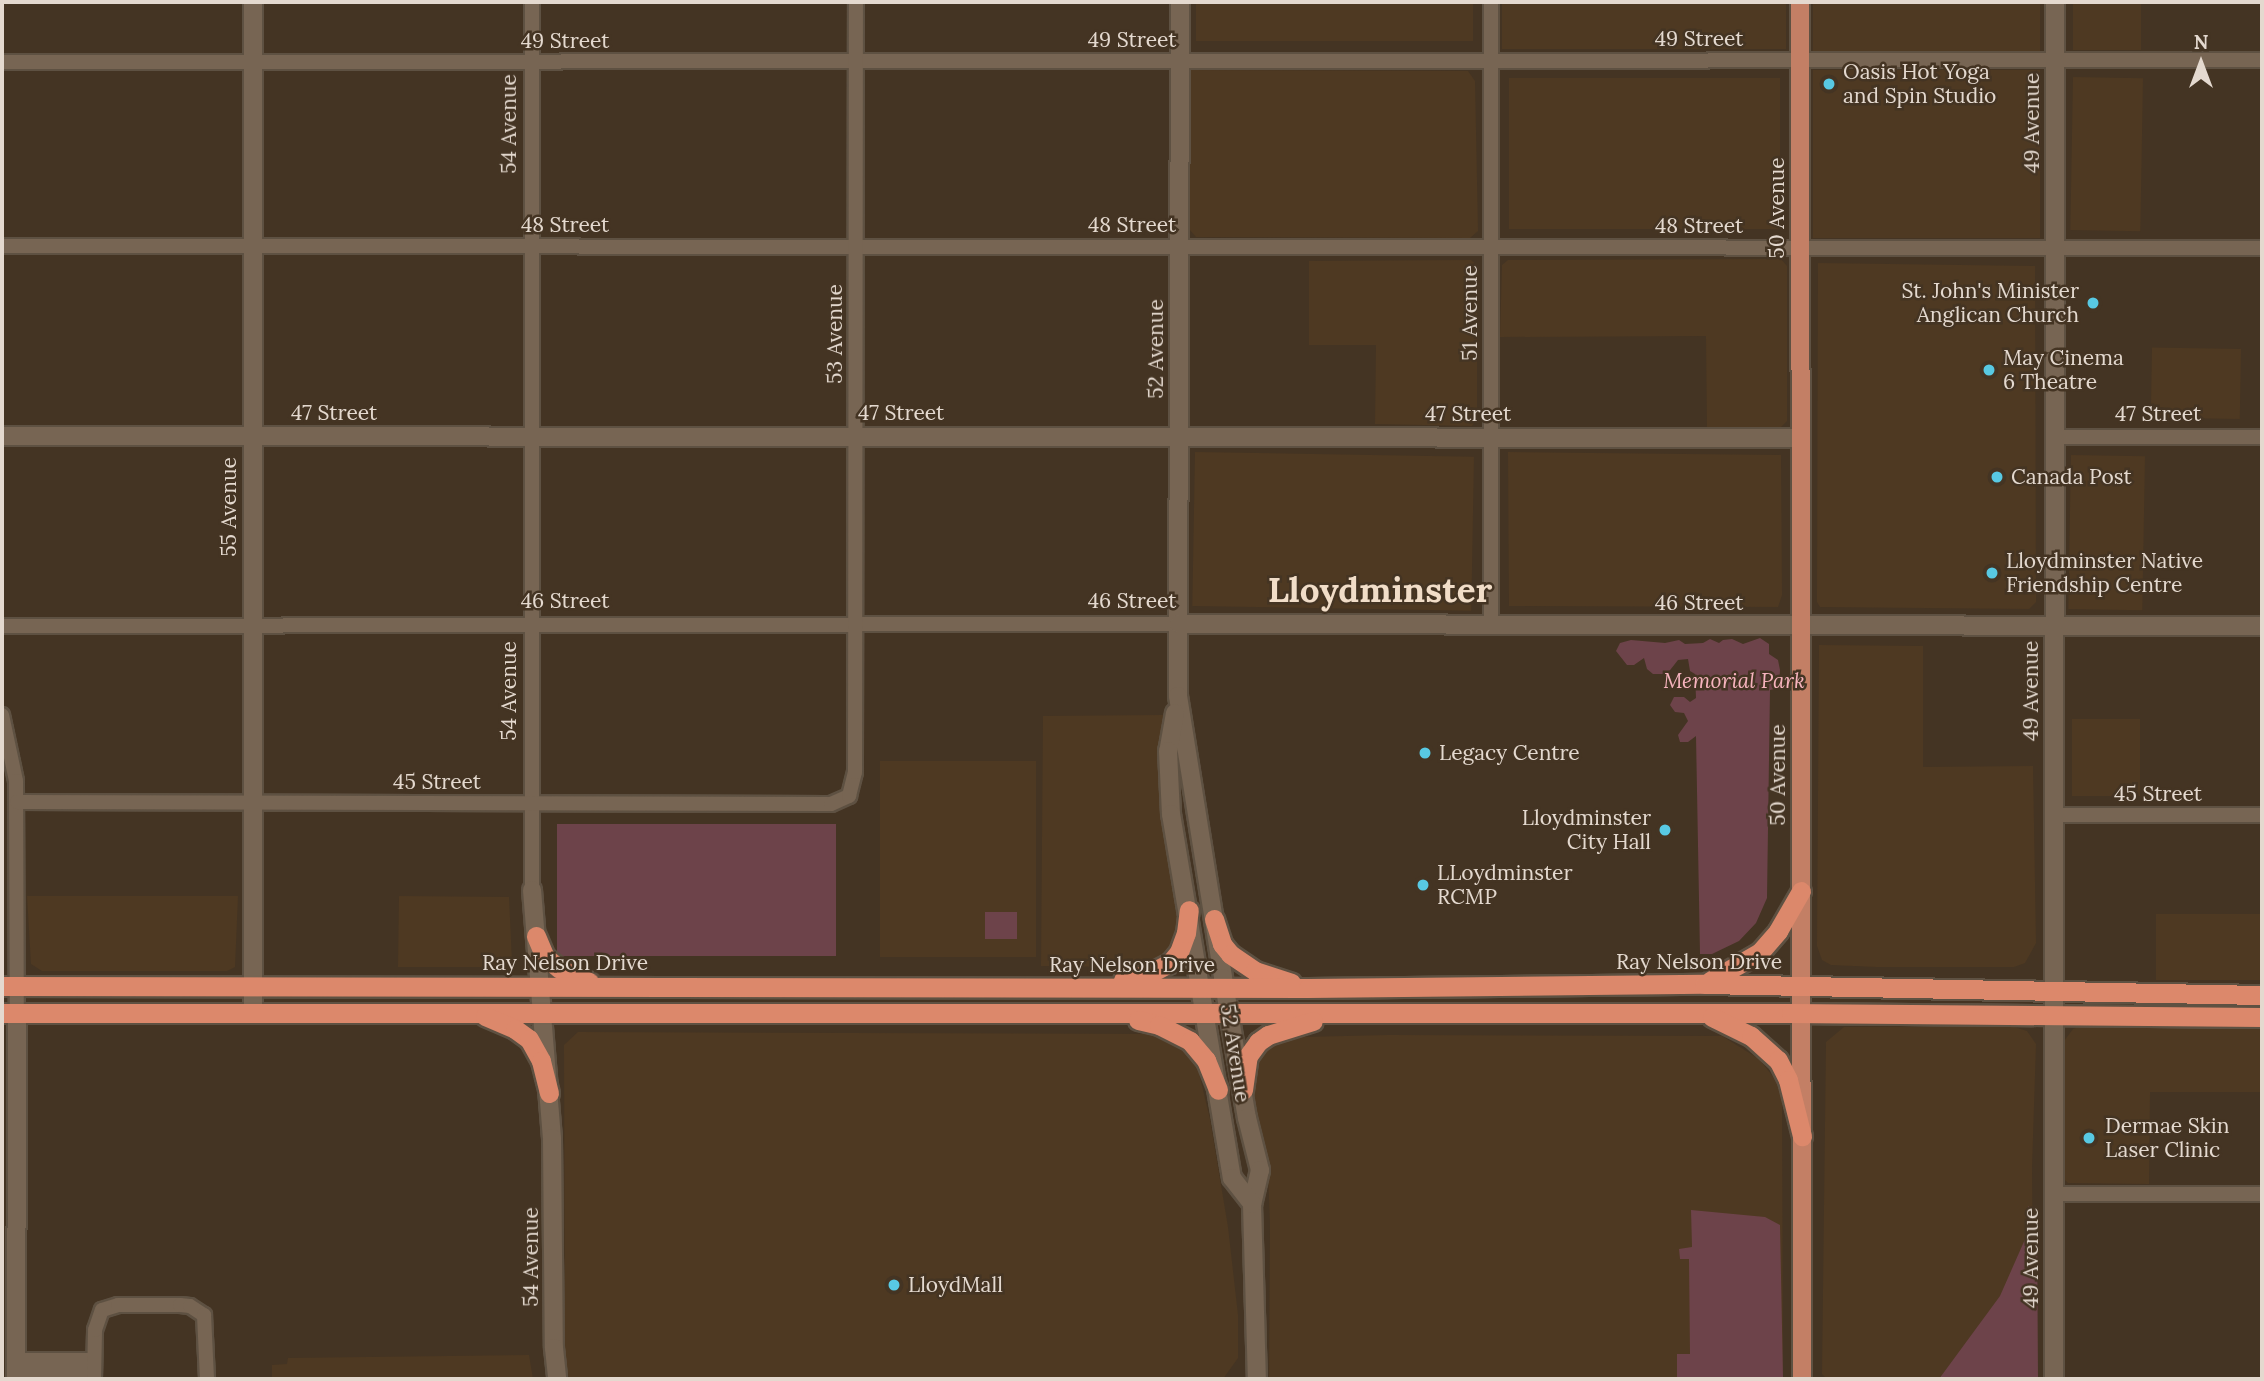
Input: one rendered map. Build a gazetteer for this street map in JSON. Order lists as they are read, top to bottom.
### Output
{
  "streets": {
    "highway": ["Ray Nelson Drive"],
    "main road": ["50 Avenue"],
    "street": [
      "49 Street",
      "49 Avenue",
      "54 Avenue",
      "48 Street",
      "51 Avenue",
      "53 Avenue",
      "52 Avenue",
      "47 Street",
      "55 Avenue",
      "46 Street",
      "45 Street"
    ]
  },
  "crossings": [
    ["49 Street", "49 Avenue"],
    ["49 Street", "54 Avenue"],
    ["49 Street", "50 Avenue"],
    ["49 Street", "51 Avenue"],
    ["49 Street", "53 Avenue"],
    ["49 Street", "52 Avenue"],
    ["49 Street", "55 Avenue"],
    ["49 Avenue", "48 Street"],
    ["49 Avenue", "47 Street"],
    ["49 Avenue", "46 Street"],
    ["49 Avenue", "45 Street"],
    ["49 Avenue", "Ray Nelson Drive"],
    ["54 Avenue", "48 Street"],
    ["54 Avenue", "47 Street"],
    ["54 Avenue", "46 Street"],
    ["54 Avenue", "45 Street"],
    ["54 Avenue", "Ray Nelson Drive"],
    ["50 Avenue", "48 Street"],
    ["50 Avenue", "47 Street"],
    ["50 Avenue", "46 Street"],
    ["50 Avenue", "Ray Nelson Drive"],
    ["48 Street", "51 Avenue"],
    ["48 Street", "53 Avenue"],
    ["48 Street", "52 Avenue"],
    ["48 Street", "55 Avenue"],
    ["51 Avenue", "47 Street"],
    ["51 Avenue", "46 Street"],
    ["53 Avenue", "47 Street"],
    ["53 Avenue", "46 Street"],
    ["53 Avenue", "45 Street"],
    ["52 Avenue", "47 Street"],
    ["52 Avenue", "46 Street"],
    ["52 Avenue", "Ray Nelson Drive"],
    ["47 Street", "55 Avenue"],
    ["55 Avenue", "46 Street"],
    ["55 Avenue", "45 Street"],
    ["55 Avenue", "Ray Nelson Drive"]
  ],
  "districts": ["Lloydminster"],
  "parks": ["Memorial Park"],
  "places": [
    "Oasis Hot Yoga and Spin Studio",
    "St. John's Minister Anglican Church",
    "May Cinema 6 Theatre",
    "Canada Post",
    "Lloydminster Native Friendship Centre",
    "Legacy Centre",
    "Lloydminster City Hall",
    "LLoydminster RCMP",
    "Dermae Skin Laser Clinic",
    "LloydMall"
  ],
  "north": "top"
}
